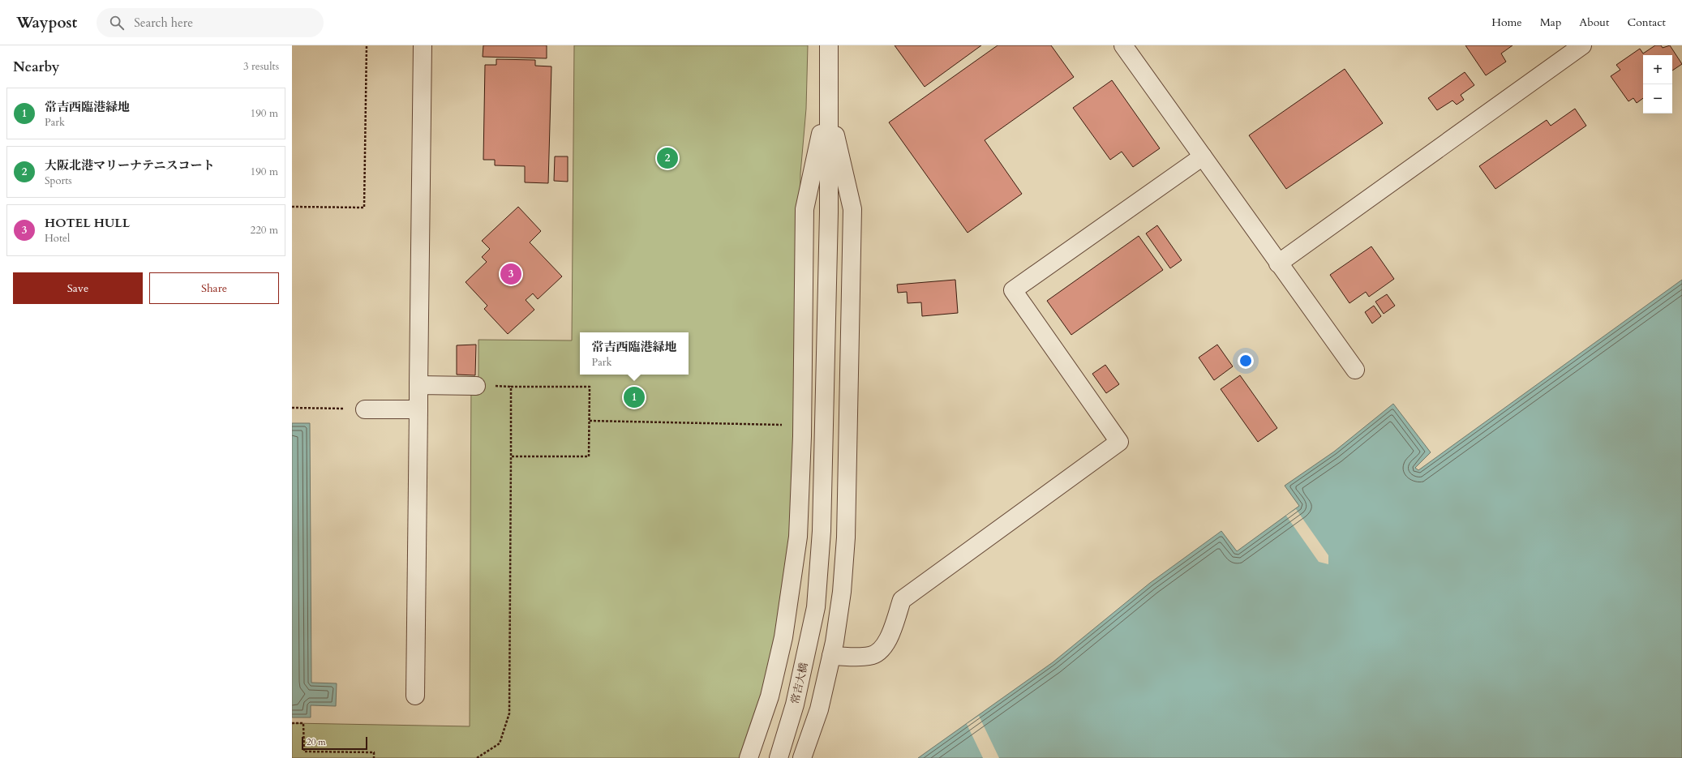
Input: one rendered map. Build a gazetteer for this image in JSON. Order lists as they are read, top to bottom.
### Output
{
  "streets": {
    "street": ["常吉大橋"]
  },
  "scale_bar": "20 m",
  "page": {
    "header": "Waypost",
    "search": "Search here",
    "nav": [
      "Home",
      "Map",
      "About",
      "Contact"
    ],
    "heading": ["Nearby", "3 results"],
    "map_buttons": ["+", "−"],
    "list": [
      {
        "mark": "1",
        "name": "常吉西臨港緑地",
        "note": "Park",
        "value": "190 m"
      },
      {
        "mark": "2",
        "name": "大阪北港マリーナテニスコート",
        "note": "Sports",
        "value": "190 m"
      },
      {
        "mark": "3",
        "name": "HOTEL HULL",
        "note": "Hotel",
        "value": "220 m"
      }
    ],
    "pins": ["2", "3", "1"],
    "buttons": ["Save", "Share"],
    "popup": ["常吉西臨港緑地", "Park"],
    "scale": "20 m"
  }
}
